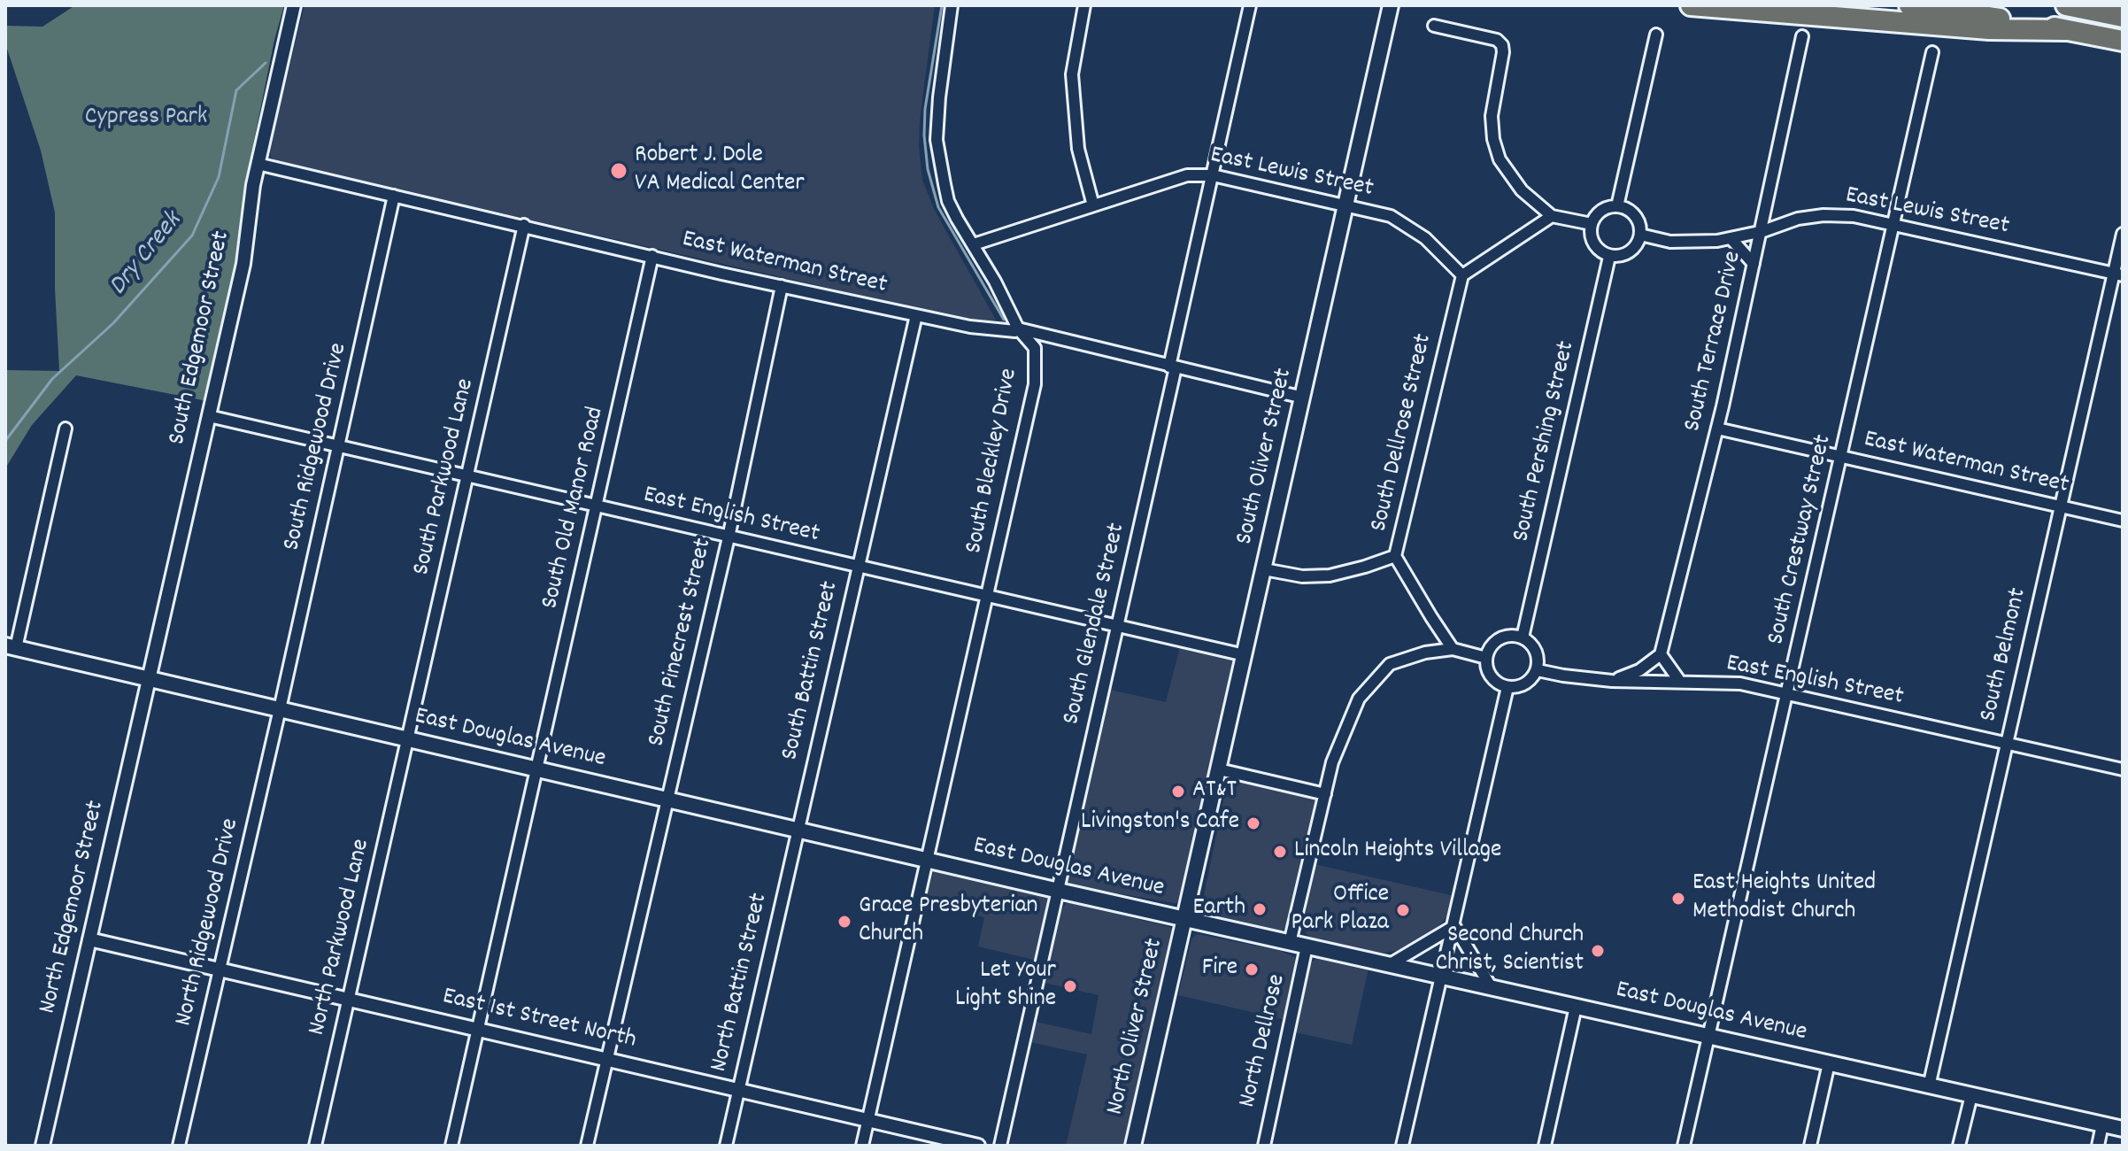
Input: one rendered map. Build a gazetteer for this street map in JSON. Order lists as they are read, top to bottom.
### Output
{
  "streets": {
    "main road": ["South Oliver Street", "East Douglas Avenue", "North Oliver Street"],
    "street": [
      "East Lewis Street",
      "East Waterman Street",
      "South Edgemoor Street",
      "South Terrace Drive",
      "South Dellrose Street",
      "South Pershing Street",
      "South Ridgewood Drive",
      "South Bleckley Drive",
      "South Parkwood Lane",
      "South Old Manor Road",
      "East English Street",
      "South Crestway Street",
      "South Glendale Street",
      "South Pinecrest Street",
      "South Belmont",
      "South Battin Street",
      "North Edgemoor Street",
      "North Ridgewood Drive",
      "North Parkwood Lane",
      "North Battin Street",
      "East 1st Street North",
      "North Dellrose"
    ]
  },
  "crossings": [
    ["East Lewis Street", "South Terrace Drive"],
    ["East Lewis Street", "South Dellrose Street"],
    ["East Lewis Street", "South Pershing Street"],
    ["East Lewis Street", "South Oliver Street"],
    ["East Lewis Street", "South Bleckley Drive"],
    ["East Lewis Street", "South Crestway Street"],
    ["East Lewis Street", "South Glendale Street"],
    ["East Lewis Street", "South Belmont"],
    ["East Waterman Street", "South Edgemoor Street"],
    ["East Waterman Street", "South Terrace Drive"],
    ["East Waterman Street", "South Ridgewood Drive"],
    ["East Waterman Street", "South Oliver Street"],
    ["East Waterman Street", "South Bleckley Drive"],
    ["East Waterman Street", "South Parkwood Lane"],
    ["East Waterman Street", "South Old Manor Road"],
    ["East Waterman Street", "South Crestway Street"],
    ["East Waterman Street", "South Glendale Street"],
    ["East Waterman Street", "South Pinecrest Street"],
    ["East Waterman Street", "South Belmont"],
    ["East Waterman Street", "South Battin Street"],
    ["South Edgemoor Street", "East English Street"],
    ["South Edgemoor Street", "East Douglas Avenue"],
    ["South Edgemoor Street", "North Edgemoor Street"],
    ["South Pershing Street", "East English Street"],
    ["South Ridgewood Drive", "East English Street"],
    ["South Ridgewood Drive", "East Douglas Avenue"],
    ["South Ridgewood Drive", "North Ridgewood Drive"],
    ["South Oliver Street", "East English Street"],
    ["South Oliver Street", "East Douglas Avenue"],
    ["South Oliver Street", "North Oliver Street"],
    ["South Bleckley Drive", "East English Street"],
    ["South Bleckley Drive", "East Douglas Avenue"],
    ["South Bleckley Drive", "East 1st Street North"],
    ["South Parkwood Lane", "East English Street"],
    ["South Parkwood Lane", "East Douglas Avenue"],
    ["South Parkwood Lane", "North Parkwood Lane"],
    ["South Old Manor Road", "East English Street"],
    ["South Old Manor Road", "East Douglas Avenue"],
    ["South Old Manor Road", "East 1st Street North"],
    ["East English Street", "South Crestway Street"],
    ["East English Street", "South Glendale Street"],
    ["East English Street", "South Pinecrest Street"],
    ["East English Street", "South Belmont"],
    ["East English Street", "South Battin Street"],
    ["South Crestway Street", "East Douglas Avenue"],
    ["South Glendale Street", "East Douglas Avenue"],
    ["South Pinecrest Street", "East Douglas Avenue"],
    ["South Pinecrest Street", "East 1st Street North"],
    ["South Belmont", "East Douglas Avenue"],
    ["South Battin Street", "East Douglas Avenue"],
    ["South Battin Street", "North Battin Street"],
    ["East Douglas Avenue", "North Edgemoor Street"],
    ["East Douglas Avenue", "North Ridgewood Drive"],
    ["East Douglas Avenue", "North Parkwood Lane"],
    ["East Douglas Avenue", "North Battin Street"],
    ["East Douglas Avenue", "North Oliver Street"],
    ["East Douglas Avenue", "North Dellrose"],
    ["North Edgemoor Street", "East 1st Street North"],
    ["North Ridgewood Drive", "East 1st Street North"],
    ["North Parkwood Lane", "East 1st Street North"],
    ["North Battin Street", "East 1st Street North"]
  ],
  "water": ["Dry Creek"],
  "parks": ["Cypress Park"],
  "places": [
    "Robert J. Dole VA Medical Center",
    "AT&T",
    "Livingston's Cafe",
    "Lincoln Heights Village",
    "East Heights United Methodist Church",
    "Earth",
    "Office Park Plaza",
    "Grace Presbyterian Church",
    "Second Church Christ, Scientist",
    "Fire",
    "Let Your Light Shine"
  ]
}
